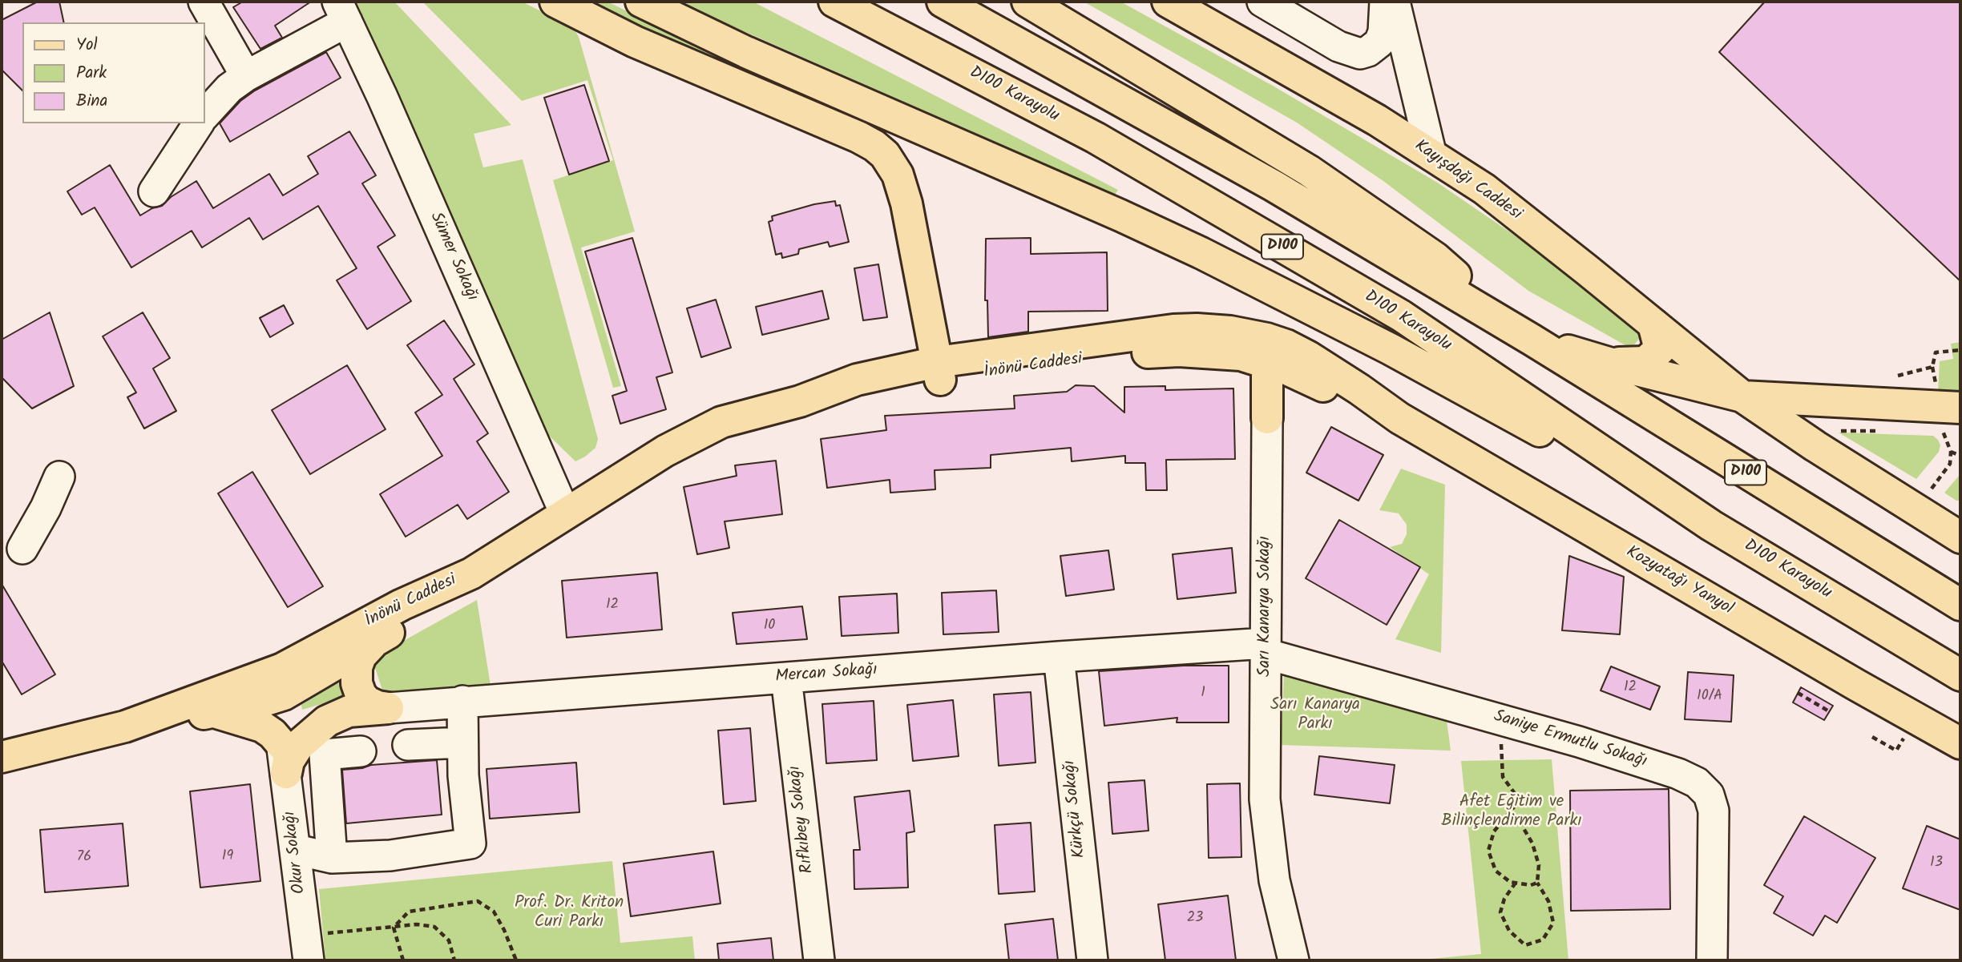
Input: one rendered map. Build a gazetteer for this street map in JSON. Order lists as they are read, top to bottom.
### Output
{
  "streets": {
    "main road": [
      "D100 Karayolu",
      "Kayışdağı Caddesi",
      "D100",
      "İnönü Caddesi",
      "Kozyatağı Yanyol"
    ],
    "street": [
      "Sümer Sokağı",
      "Sarı Kanarya Sokağı",
      "Mercan Sokağı",
      "Saniye Ermutlu Sokağı",
      "Kürkçü Sokağı",
      "Rıfkıbey Sokağı",
      "Okur Sokağı"
    ]
  },
  "crossings": [
    ["Kayışdağı Caddesi", "D100"],
    ["Sümer Sokağı", "İnönü Caddesi"],
    ["Sarı Kanarya Sokağı", "Mercan Sokağı"],
    ["Sarı Kanarya Sokağı", "Saniye Ermutlu Sokağı"],
    ["Mercan Sokağı", "Saniye Ermutlu Sokağı"],
    ["Mercan Sokağı", "Kürkçü Sokağı"],
    ["Mercan Sokağı", "Rıfkıbey Sokağı"]
  ],
  "parks": ["Sarı Kanarya Parkı", "Afet Eğitim ve Bilinçlendirme Parkı", "Prof. Dr. Kriton Curi Parkı"],
  "house_numbers": [
    "12",
    "10",
    "12",
    "1",
    "10/A",
    "19",
    "76",
    "13",
    "23"
  ],
  "legend": ["Yol", "Park", "Bina"]
}
